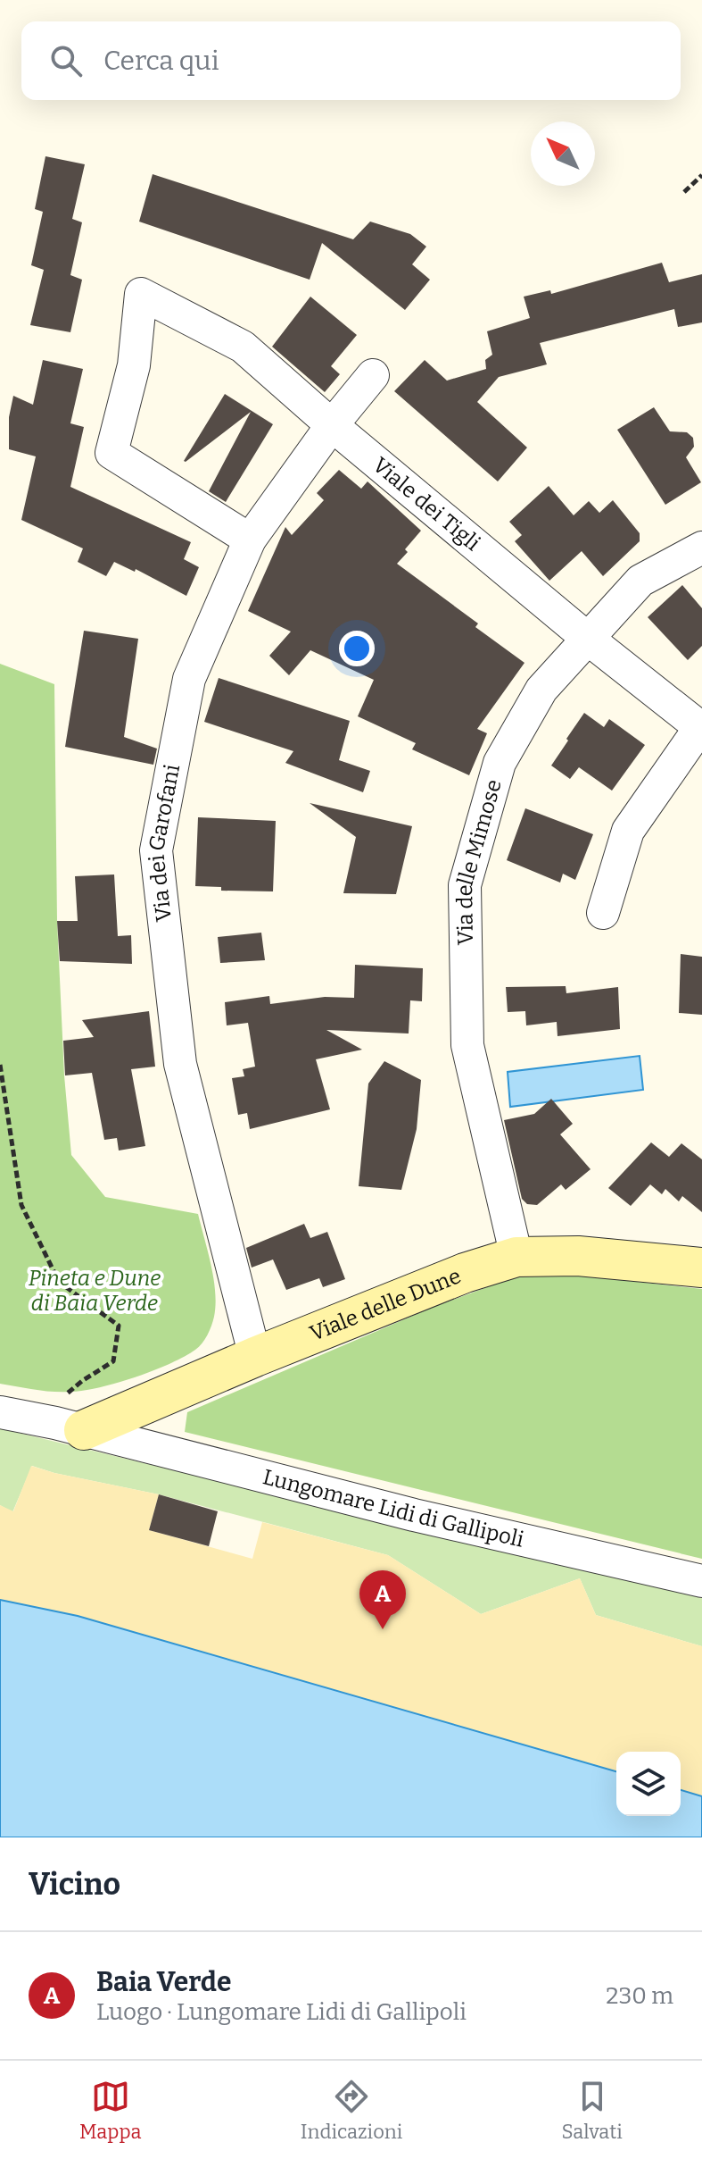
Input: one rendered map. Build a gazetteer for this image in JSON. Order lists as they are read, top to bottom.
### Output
{
  "streets": {
    "street": [
      "Viale dei Tigli",
      "Via dei Garofani",
      "Via delle Mimose",
      "Viale delle Dune",
      "Lungomare Lidi di Gallipoli"
    ]
  },
  "crossings": [
    ["Viale dei Tigli", "Via dei Garofani"],
    ["Viale dei Tigli", "Via delle Mimose"],
    ["Via dei Garofani", "Viale delle Dune"],
    ["Via delle Mimose", "Viale delle Dune"],
    ["Viale delle Dune", "Lungomare Lidi di Gallipoli"]
  ],
  "parks": ["Pineta e Dune di Baia Verde"],
  "north": "top left",
  "page": {
    "search": "Cerca qui",
    "pins": "A",
    "heading": "Vicino",
    "list": [
      {
        "mark": "A",
        "name": "Baia Verde",
        "note": "Luogo · Lungomare Lidi di Gallipoli",
        "value": "230 m"
      }
    ],
    "nav": ["Mappa", "Indicazioni", "Salvati"]
  }
}
